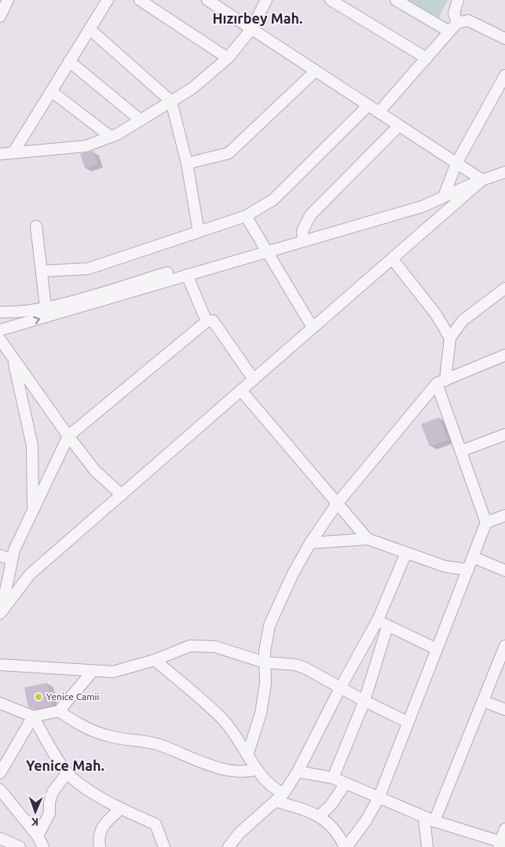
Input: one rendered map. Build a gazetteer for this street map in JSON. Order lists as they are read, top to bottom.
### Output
{
  "districts": ["Hızırbey Mah.", "Yenice Mah."],
  "places": ["Yenice Camii"],
  "north": "bottom"
}
